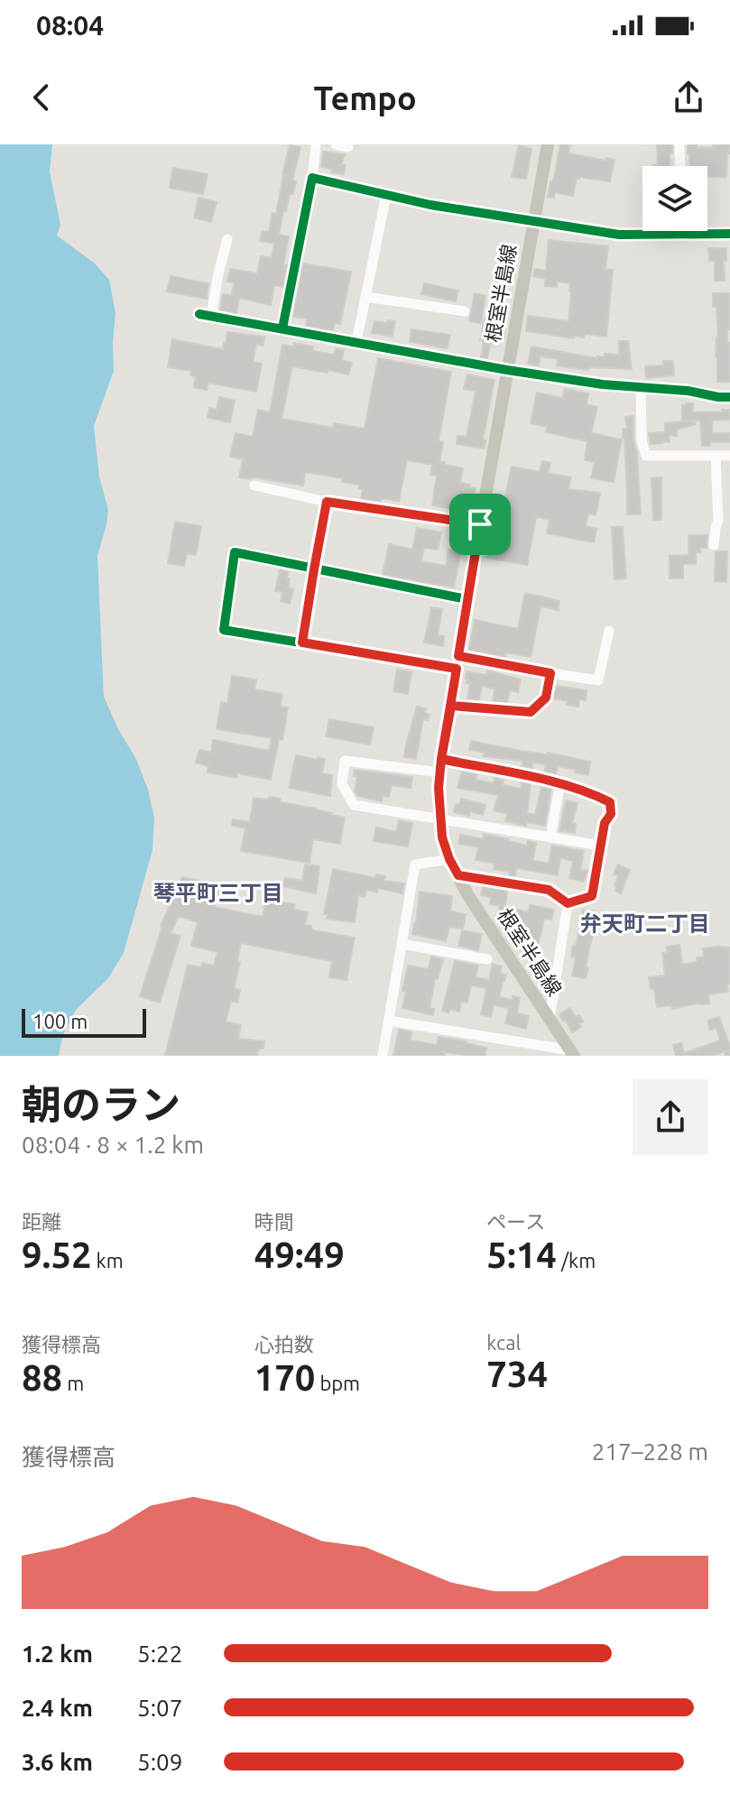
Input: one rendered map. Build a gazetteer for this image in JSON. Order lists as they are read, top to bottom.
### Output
{
  "streets": {
    "main road": ["根室半島線"]
  },
  "districts": ["琴平町三丁目", "弁天町二丁目"],
  "scale_bar": "100 m",
  "page": {
    "status": "08:04",
    "header": "Tempo",
    "scale": "100 m",
    "heading": ["朝のラン", "08:04 · 8 × 1.2 km"],
    "stats": [
      ["距離", "9.52 km"],
      ["時間", "49:49"],
      ["ペース", "5:14 /km"],
      ["獲得標高", "88 m"],
      ["心拍数", "170 bpm"],
      ["kcal", "734"]
    ],
    "chart": ["獲得標高", "217–228 m"],
    "list": [
      {
        "name": "1.2 km",
        "note": "5:22"
      },
      {
        "name": "2.4 km",
        "note": "5:07"
      },
      {
        "name": "3.6 km",
        "note": "5:09"
      }
    ]
  }
}
